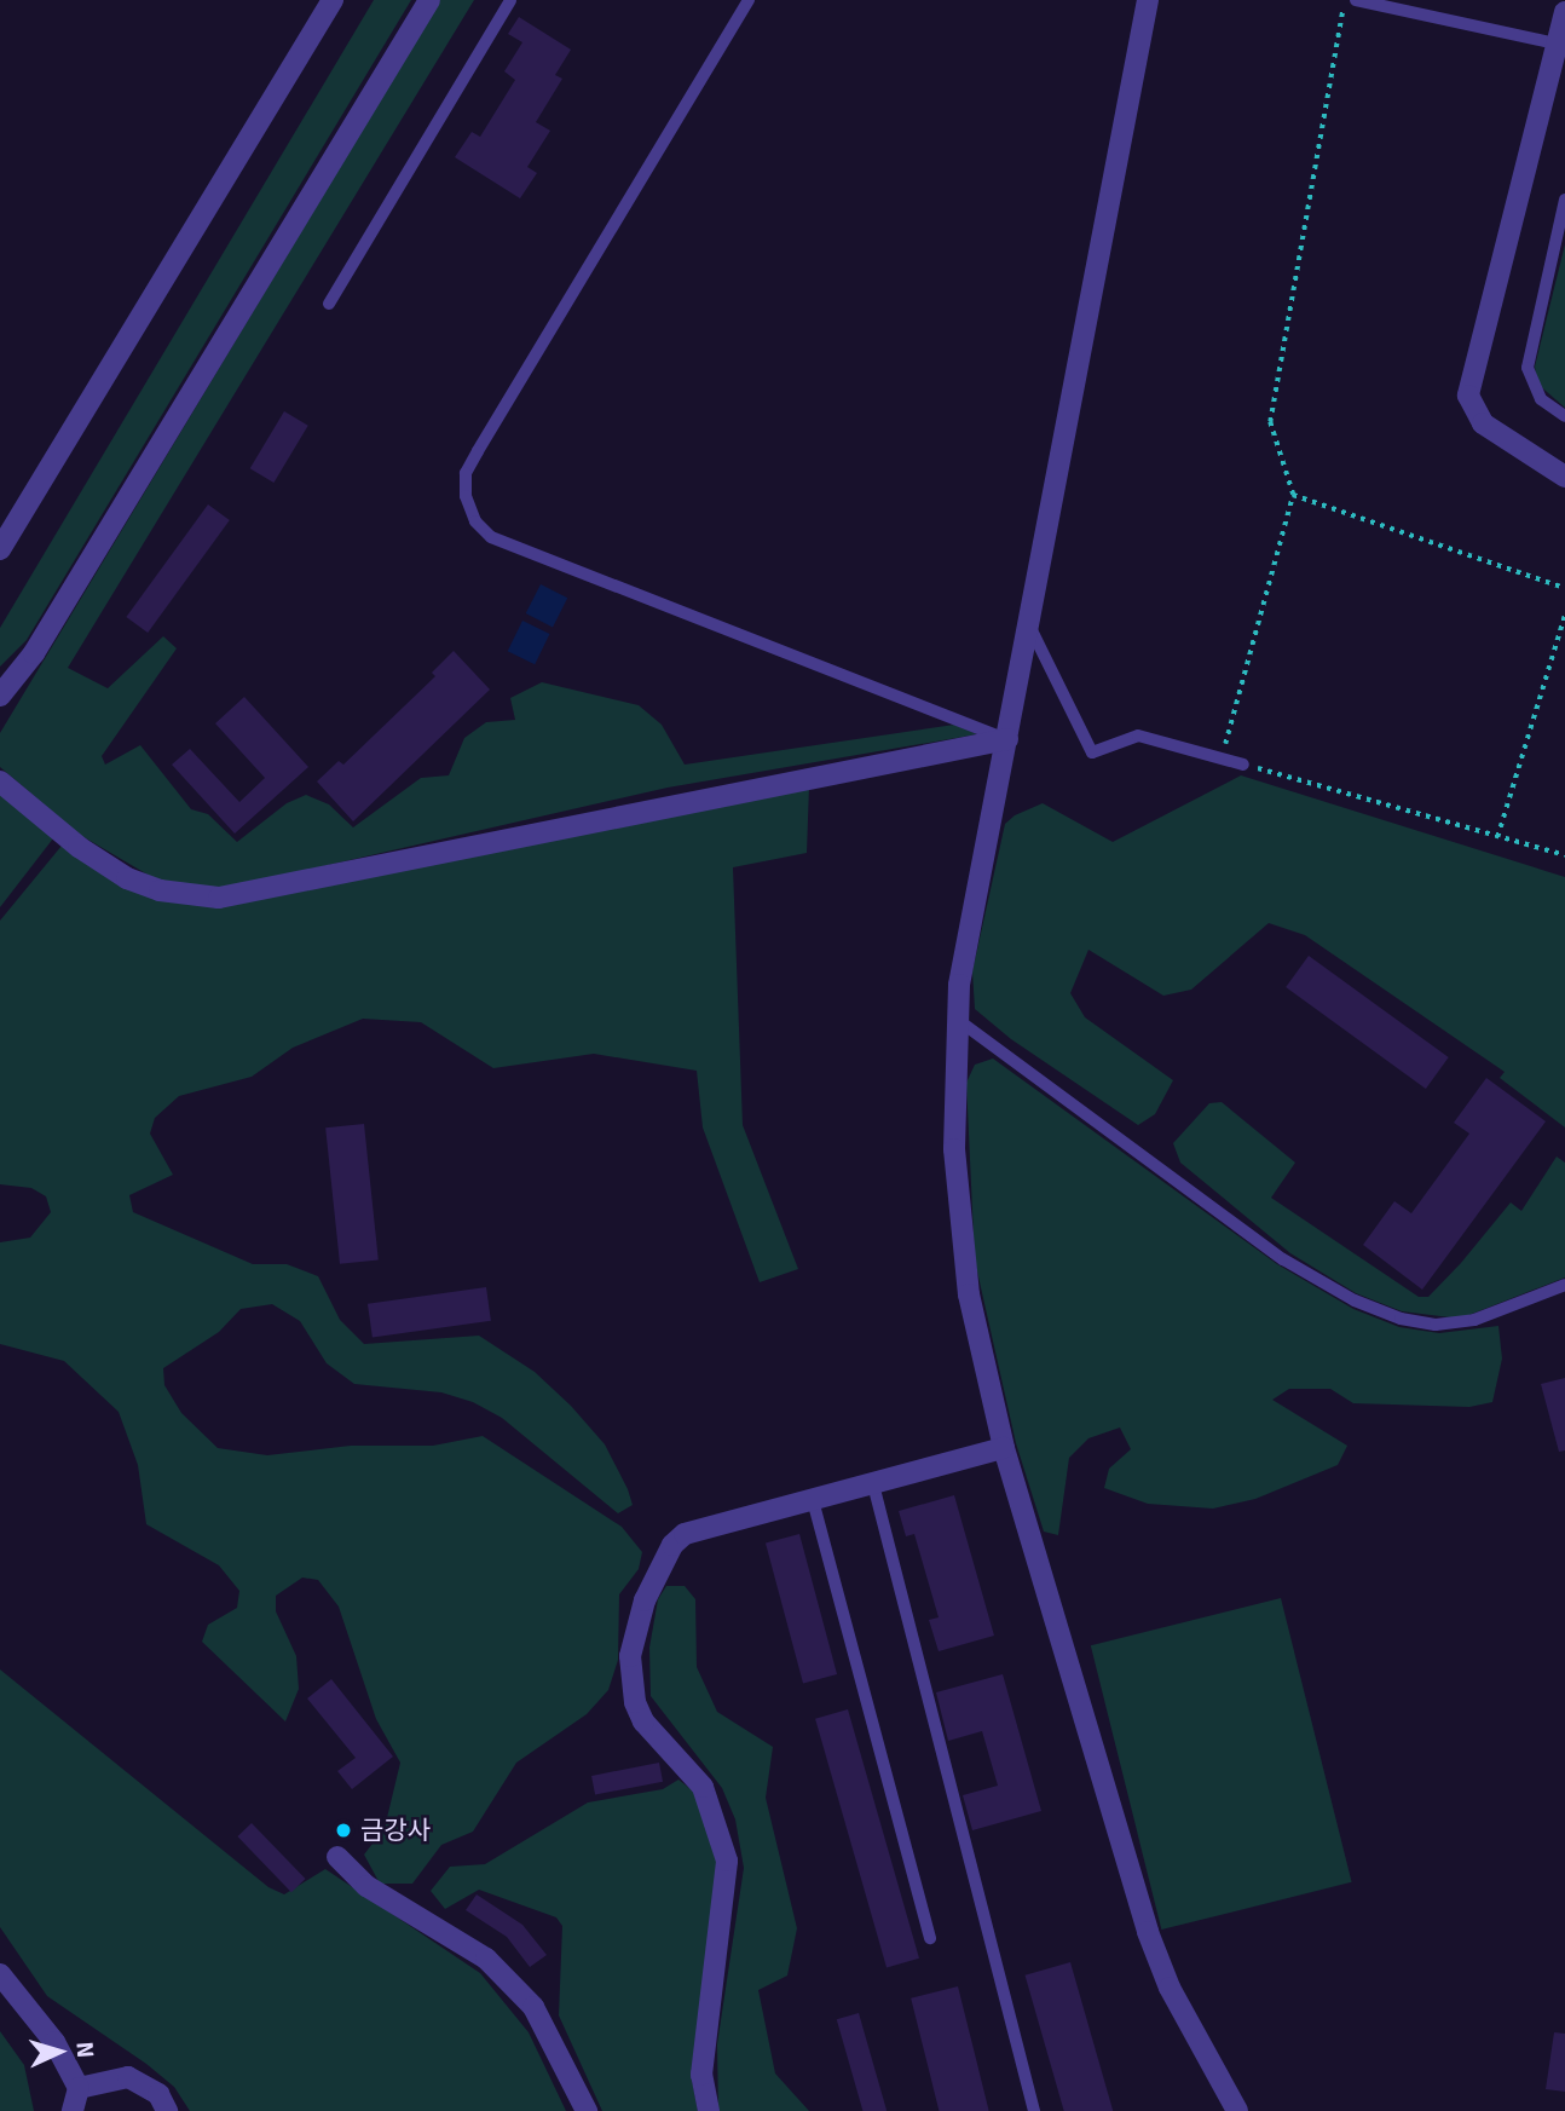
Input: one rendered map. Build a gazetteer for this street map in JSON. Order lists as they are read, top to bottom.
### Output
{
  "places": ["금강사"],
  "north": "right"
}
